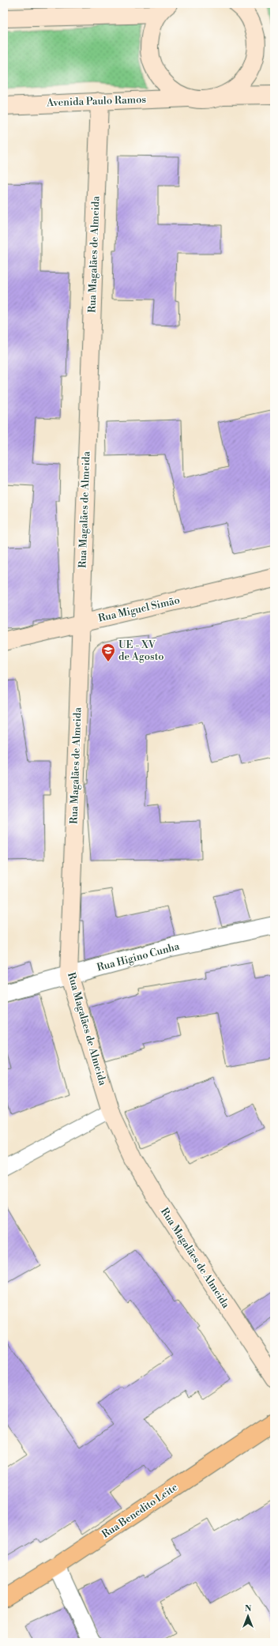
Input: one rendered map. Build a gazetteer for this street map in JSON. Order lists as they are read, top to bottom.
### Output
{
  "streets": {
    "main road": ["Rua Benedito Leite"],
    "street": [
      "Avenida Paulo Ramos",
      "Rua Magalães de Almeida",
      "Rua Miguel Simão",
      "Rua Higino Cunha"
    ]
  },
  "crossings": [
    ["Avenida Paulo Ramos", "Rua Magalães de Almeida"],
    ["Rua Magalães de Almeida", "Rua Miguel Simão"],
    ["Rua Magalães de Almeida", "Rua Higino Cunha"]
  ],
  "places": {
    "school or university": ["UE - XV de Agosto"]
  },
  "north": "top"
}
